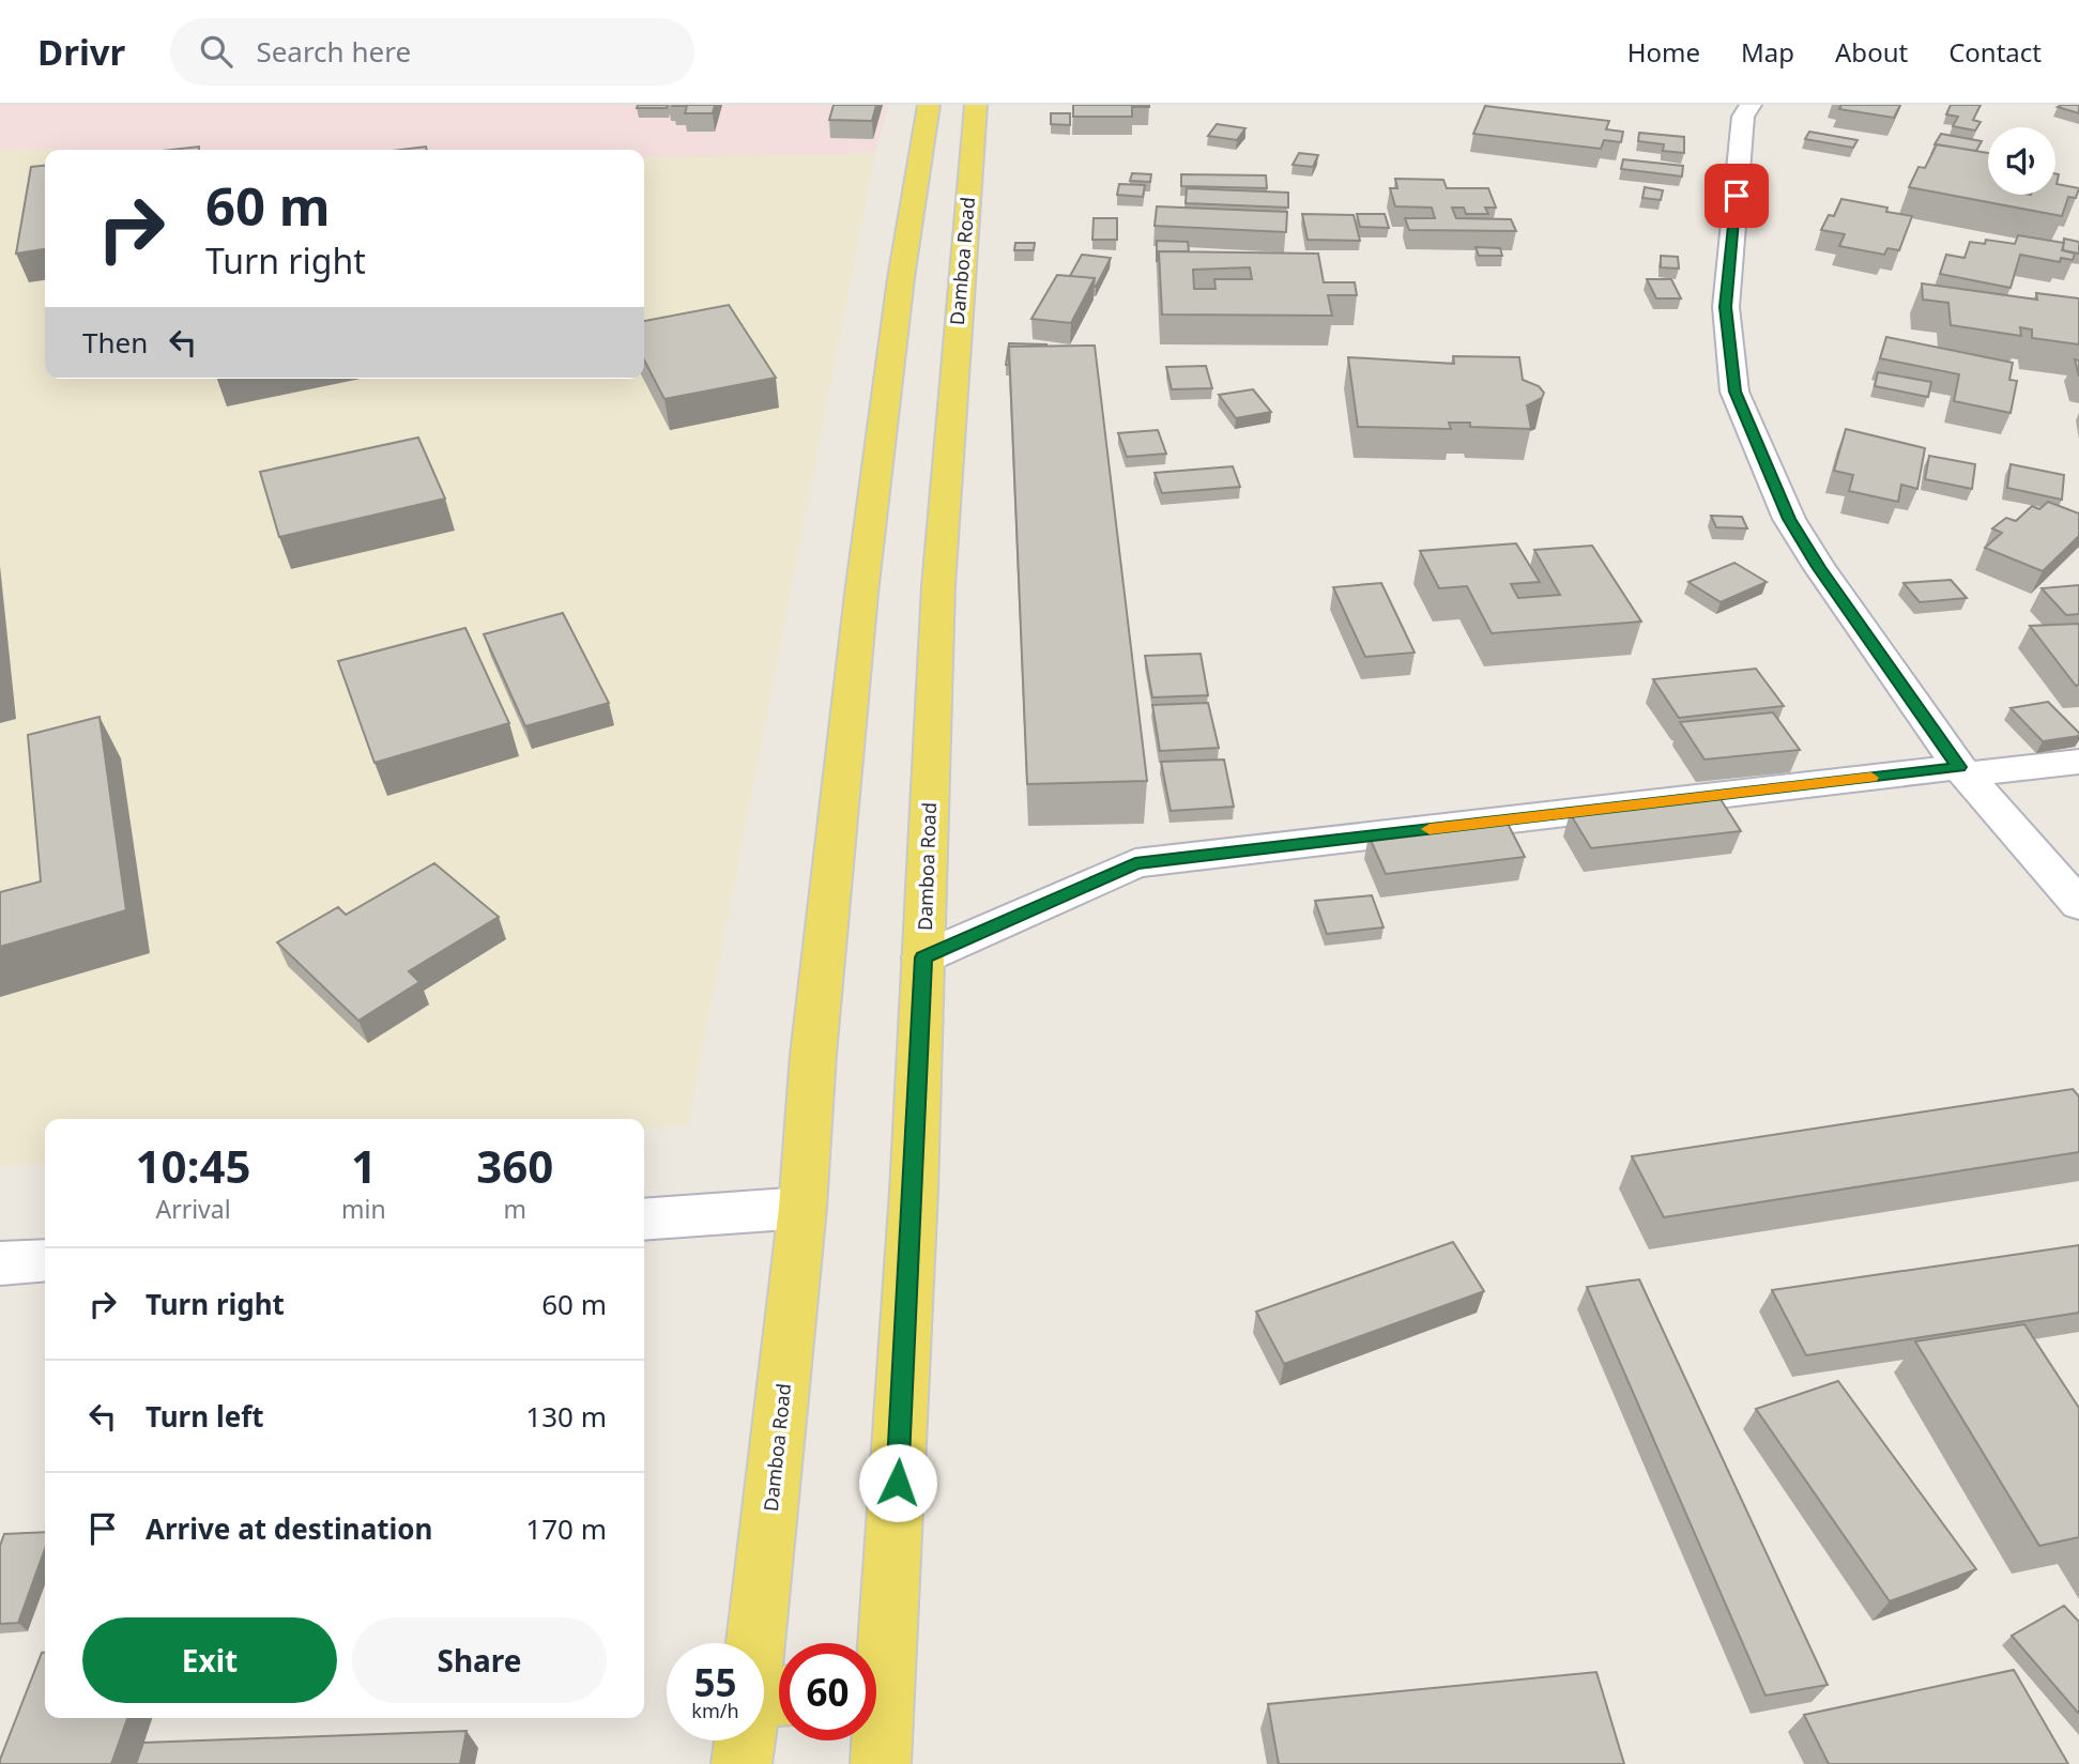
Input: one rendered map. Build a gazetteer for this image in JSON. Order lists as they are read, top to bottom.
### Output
{
  "streets": {
    "main road": ["Damboa Road"]
  },
  "page": {
    "header": "Drivr",
    "search": "Search here",
    "nav": [
      "Home",
      "Map",
      "About",
      "Contact"
    ],
    "turn": ["60 m", "Turn right"],
    "then": "Then",
    "eta": [
      "10:45",
      "Arrival",
      "1",
      "min",
      "360",
      "m"
    ],
    "list": [
      {
        "name": "Turn right",
        "value": "60 m"
      },
      {
        "name": "Turn left",
        "value": "130 m"
      },
      {
        "name": "Arrive at destination",
        "value": "170 m"
      }
    ],
    "buttons": ["Exit", "Share"],
    "speed": "55 km/h",
    "limit": "60"
  }
}
